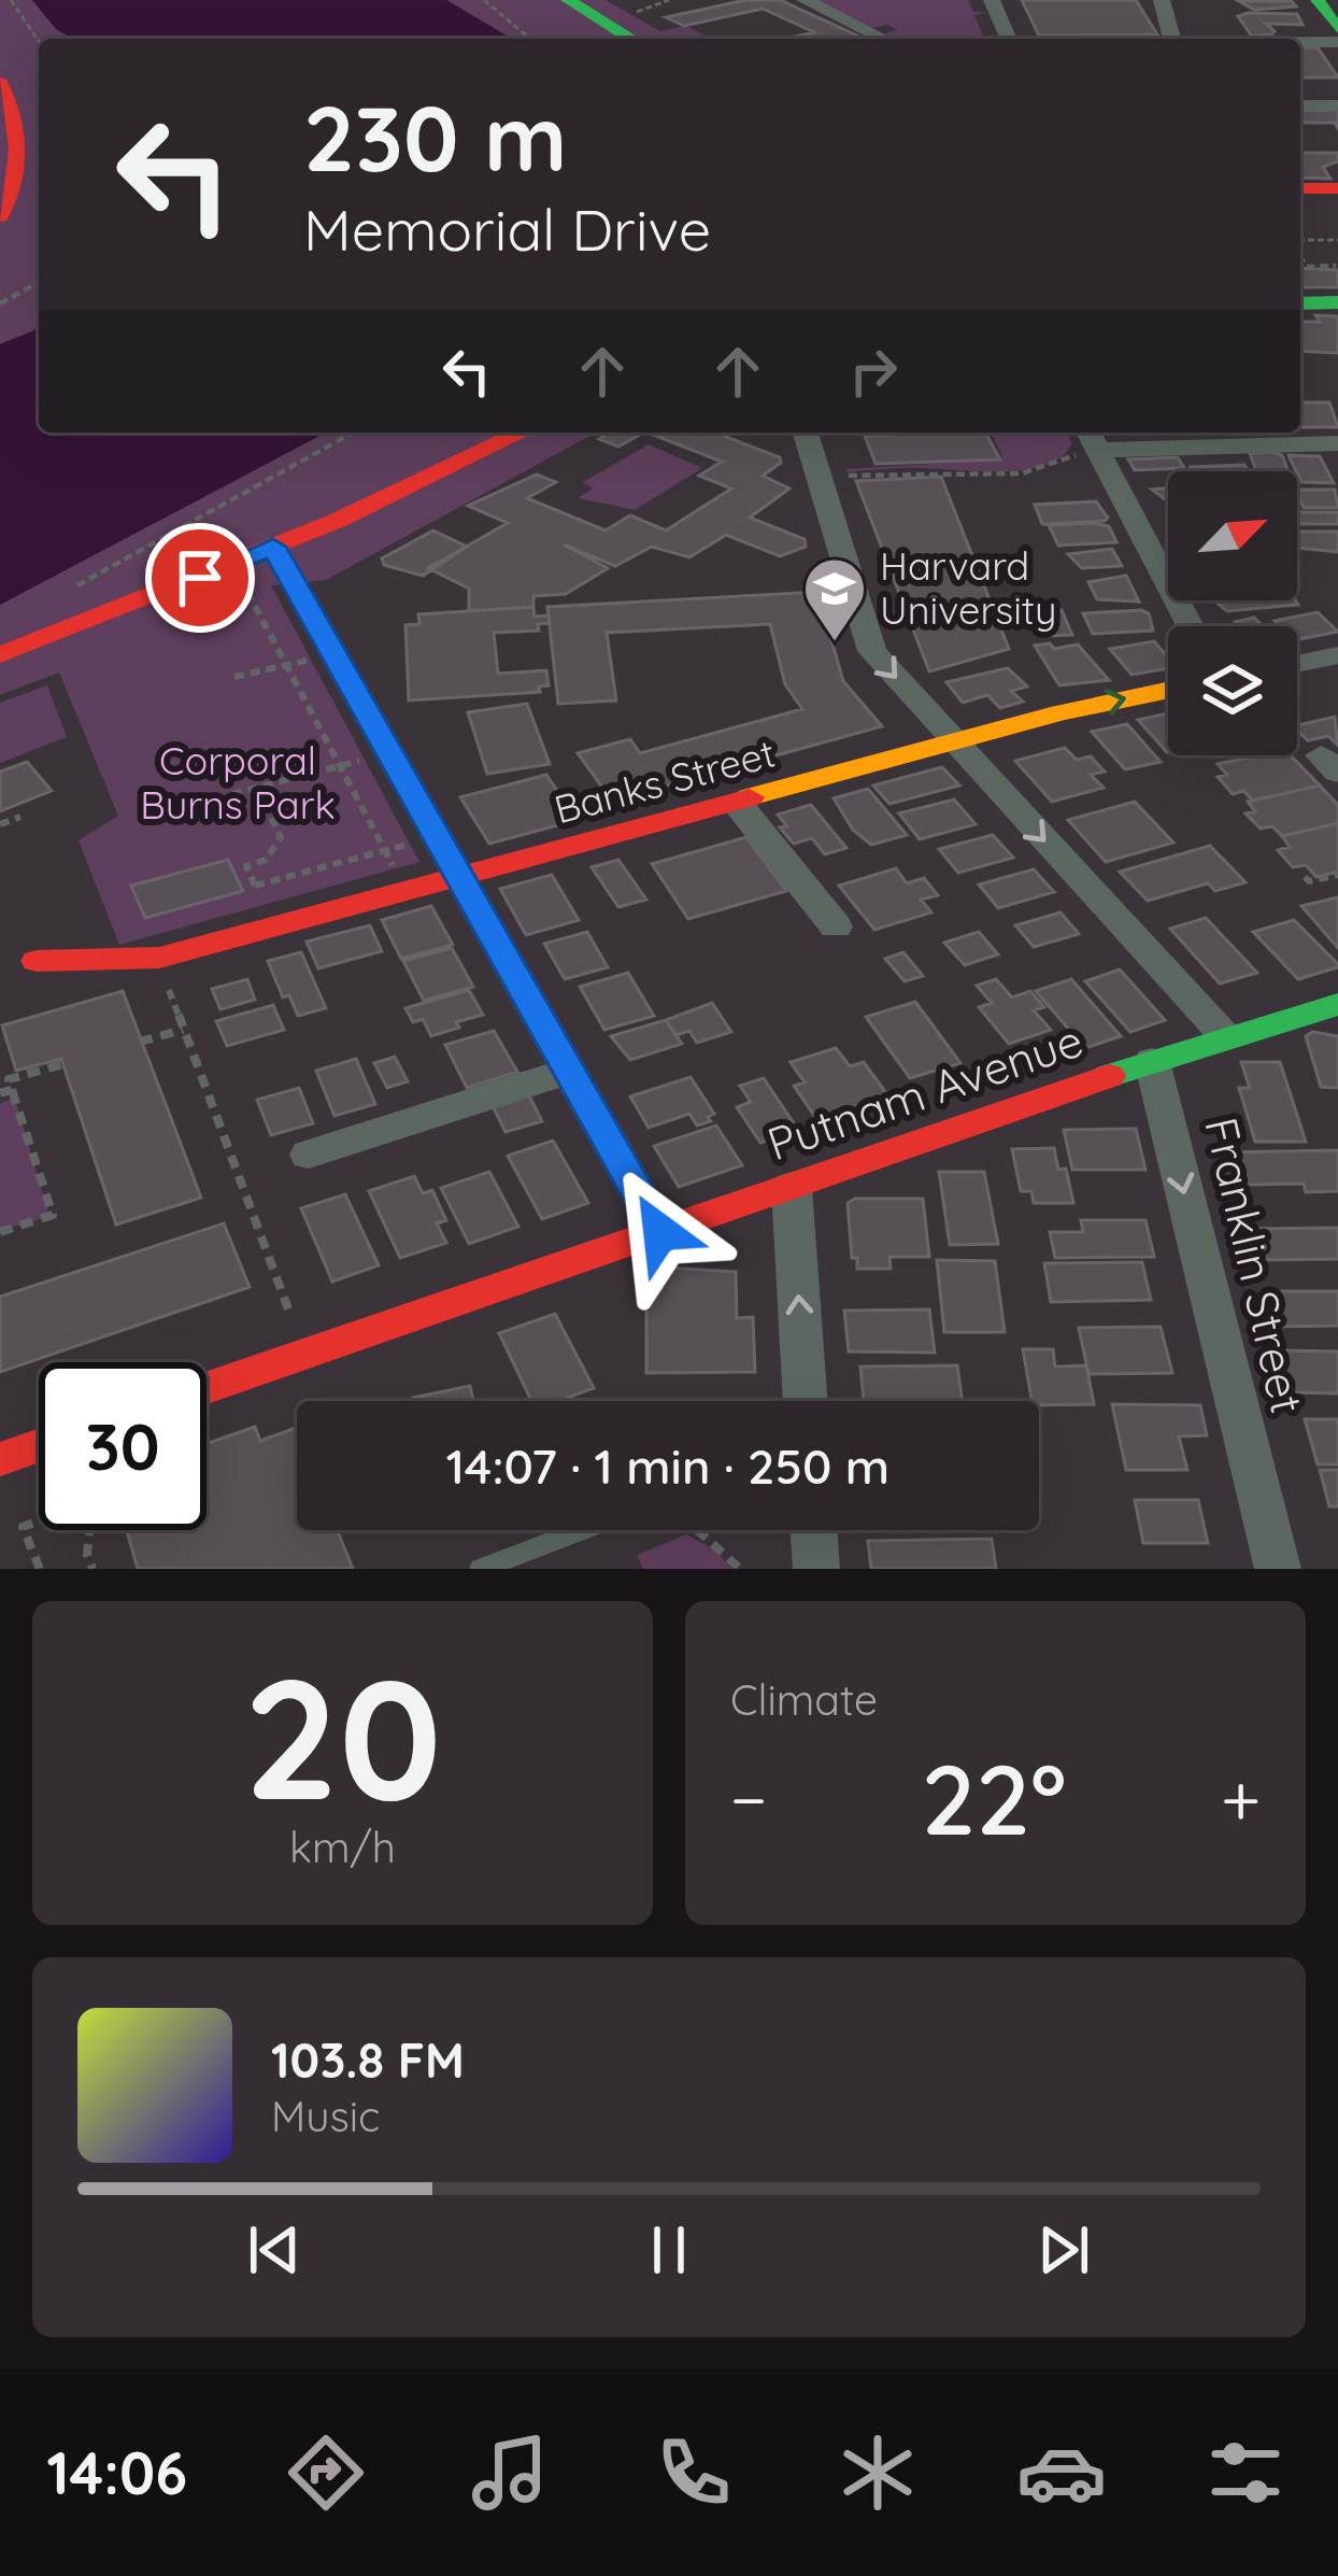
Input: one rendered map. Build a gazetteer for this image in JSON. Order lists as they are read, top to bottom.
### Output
{
  "streets": {
    "main road": ["Banks Street", "Putnam Avenue"],
    "street": ["Franklin Street"]
  },
  "crossings": [
    ["Putnam Avenue", "Franklin Street"]
  ],
  "one_way": ["Franklin Street"],
  "parks": ["Corporal Burns Park"],
  "places": {
    "school or university": ["Harvard University"]
  },
  "north": "top right",
  "page": {
    "turn": ["230 m", "Memorial Drive"],
    "limit": "30",
    "trip": "14:07 · 1 min · 250 m",
    "tile": [
      ["20", "km/h"],
      "Climate"
    ],
    "heat": ["−", "22°", "+"],
    "song": ["103.8 FM", "Music"],
    "tabs": "14:06"
  }
}
